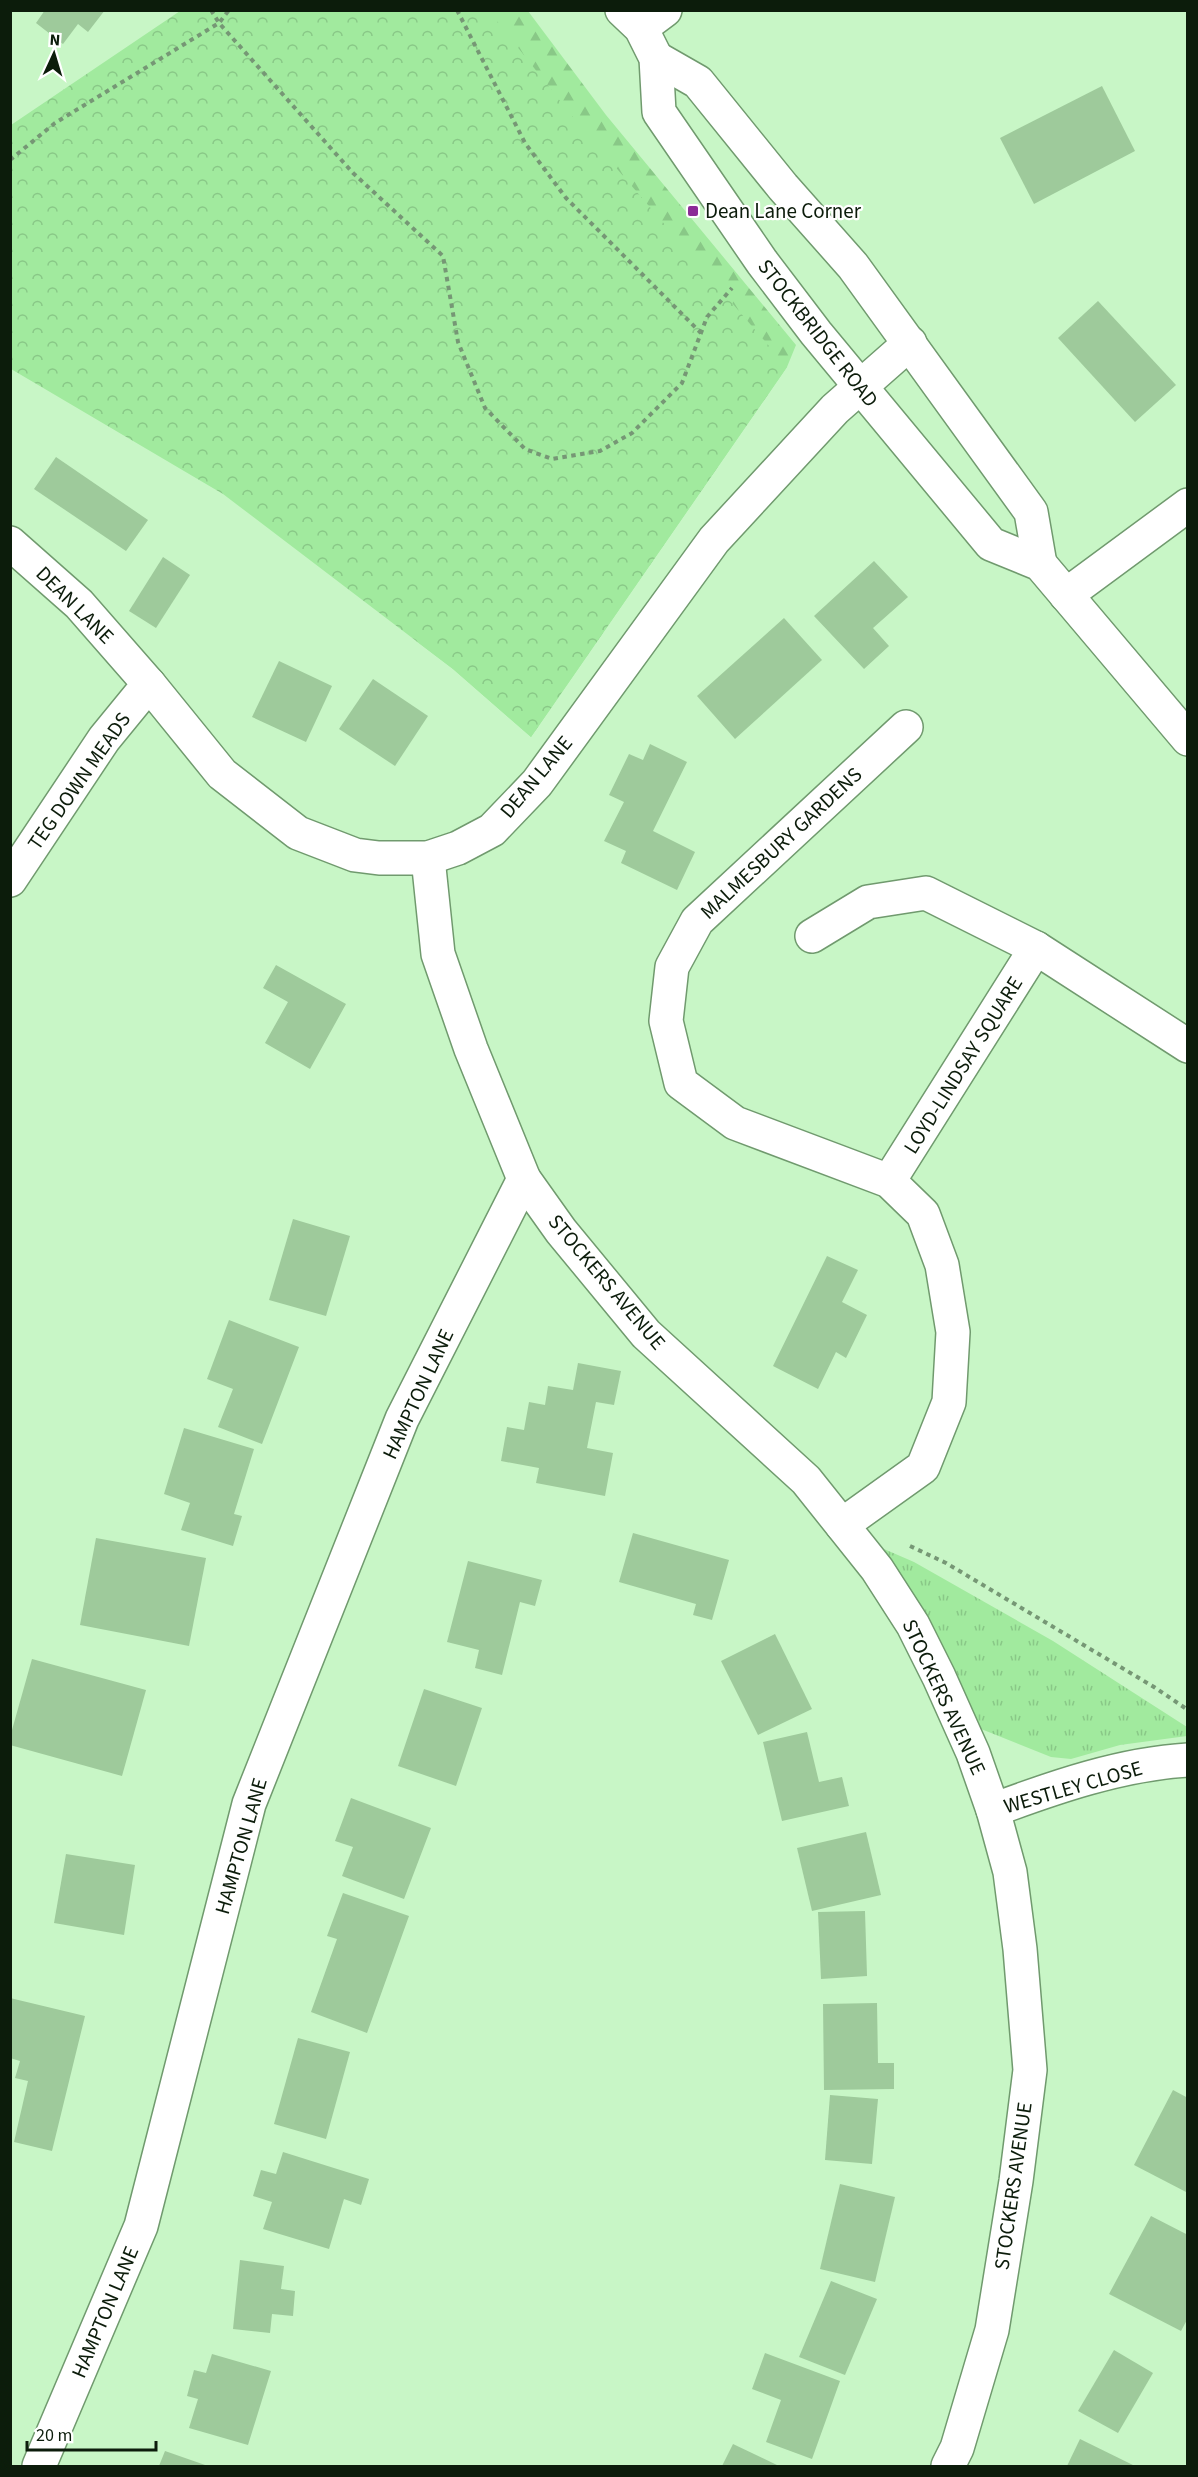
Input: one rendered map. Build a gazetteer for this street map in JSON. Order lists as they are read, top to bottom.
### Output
{
  "streets": {
    "street": [
      "STOCKBRIDGE ROAD",
      "DEAN LANE",
      "TEG DOWN MEADS",
      "MALMESBURY GARDENS",
      "LOYD-LINDSAY SQUARE",
      "STOCKERS AVENUE",
      "HAMPTON LANE",
      "WESTLEY CLOSE"
    ]
  },
  "crossings": [
    ["STOCKBRIDGE ROAD", "DEAN LANE"],
    ["DEAN LANE", "TEG DOWN MEADS"],
    ["DEAN LANE", "STOCKERS AVENUE"],
    ["MALMESBURY GARDENS", "LOYD-LINDSAY SQUARE"],
    ["MALMESBURY GARDENS", "STOCKERS AVENUE"],
    ["STOCKERS AVENUE", "HAMPTON LANE"],
    ["STOCKERS AVENUE", "WESTLEY CLOSE"]
  ],
  "places": {
    "transit": ["Dean Lane Corner"]
  },
  "scale_bar": "20 m",
  "north": "top"
}
